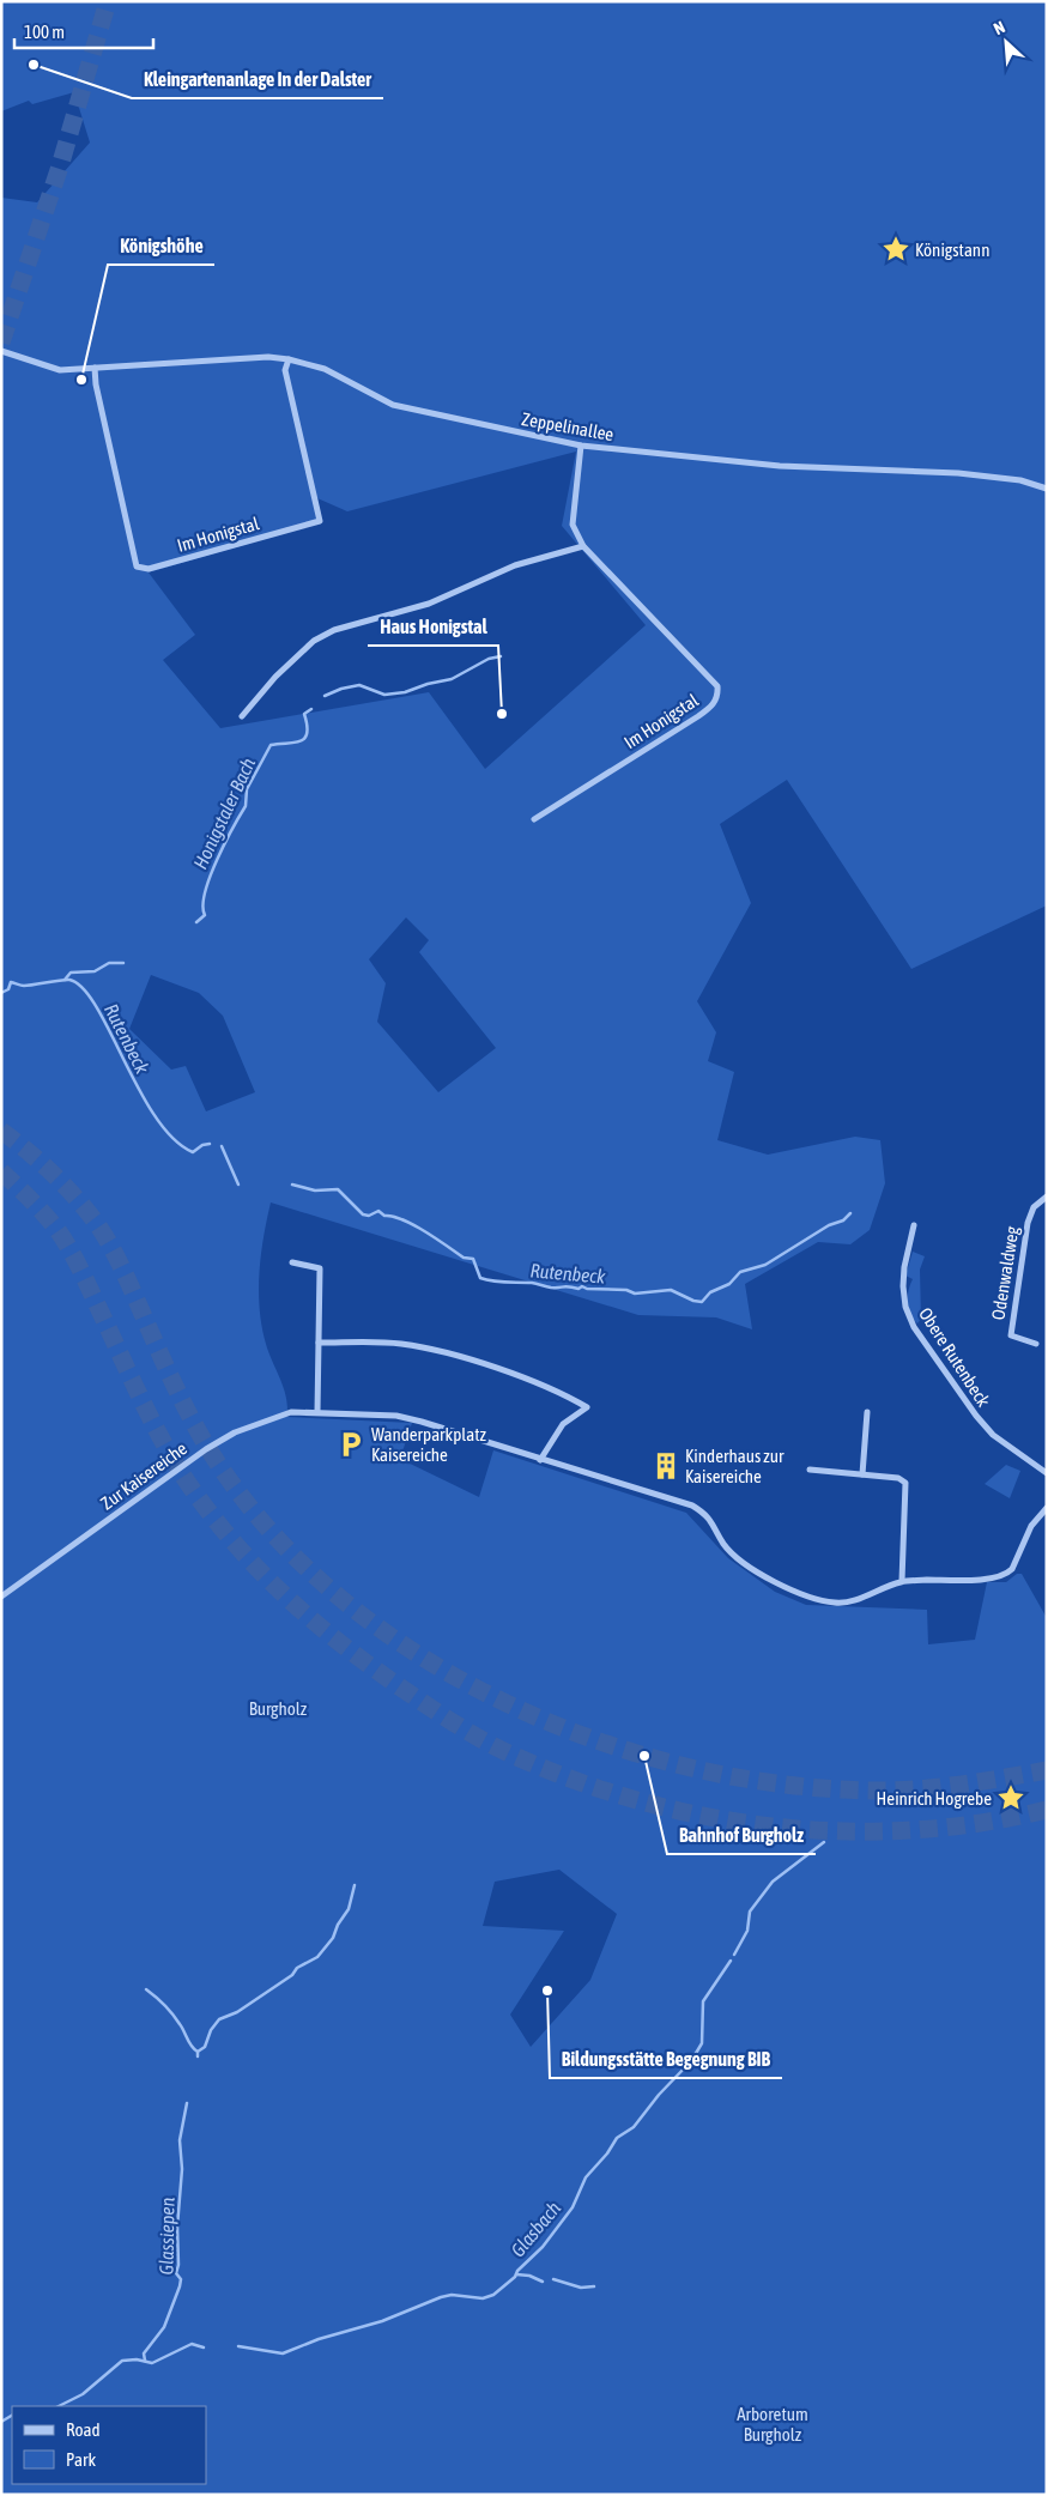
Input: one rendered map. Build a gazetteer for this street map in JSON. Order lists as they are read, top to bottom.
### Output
{
  "streets": {
    "street": [
      "Zeppelinallee",
      "Im Honigstal",
      "Odenwaldweg",
      "Obere Rutenbeck",
      "Zur Kaisereiche"
    ]
  },
  "crossings": [
    ["Zeppelinallee", "Im Honigstal"]
  ],
  "water": [
    "Honigstaler Bach",
    "Rutenbeck",
    "Glasbach",
    "Glassiepen"
  ],
  "parks": ["Burgholz", "Arboretum Burgholz"],
  "places": {
    "other": [
      "Kleingartenanlage In der Dalster",
      "Königshöhe",
      "Haus Honigstal",
      "Bahnhof Burgholz",
      "Bildungsstätte Begegnung BIB"
    ],
    "place": ["Königstann", "Heinrich Hogrebe"],
    "parking": ["Wanderparkplatz Kaisereiche"],
    "building": ["Kinderhaus zur Kaisereiche"]
  },
  "legend": ["Road", "Park"],
  "scale_bar": "100 m",
  "north": "top left"
}
